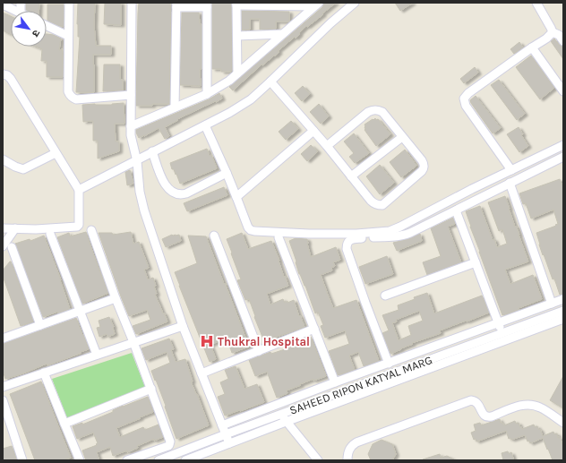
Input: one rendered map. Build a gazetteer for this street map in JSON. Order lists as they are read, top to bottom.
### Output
{
  "streets": {
    "street": ["SAHEED RIPON KATYAL MARG"]
  },
  "places": {
    "hospital": ["Thukral Hospital"]
  },
  "north": "bottom right"
}
